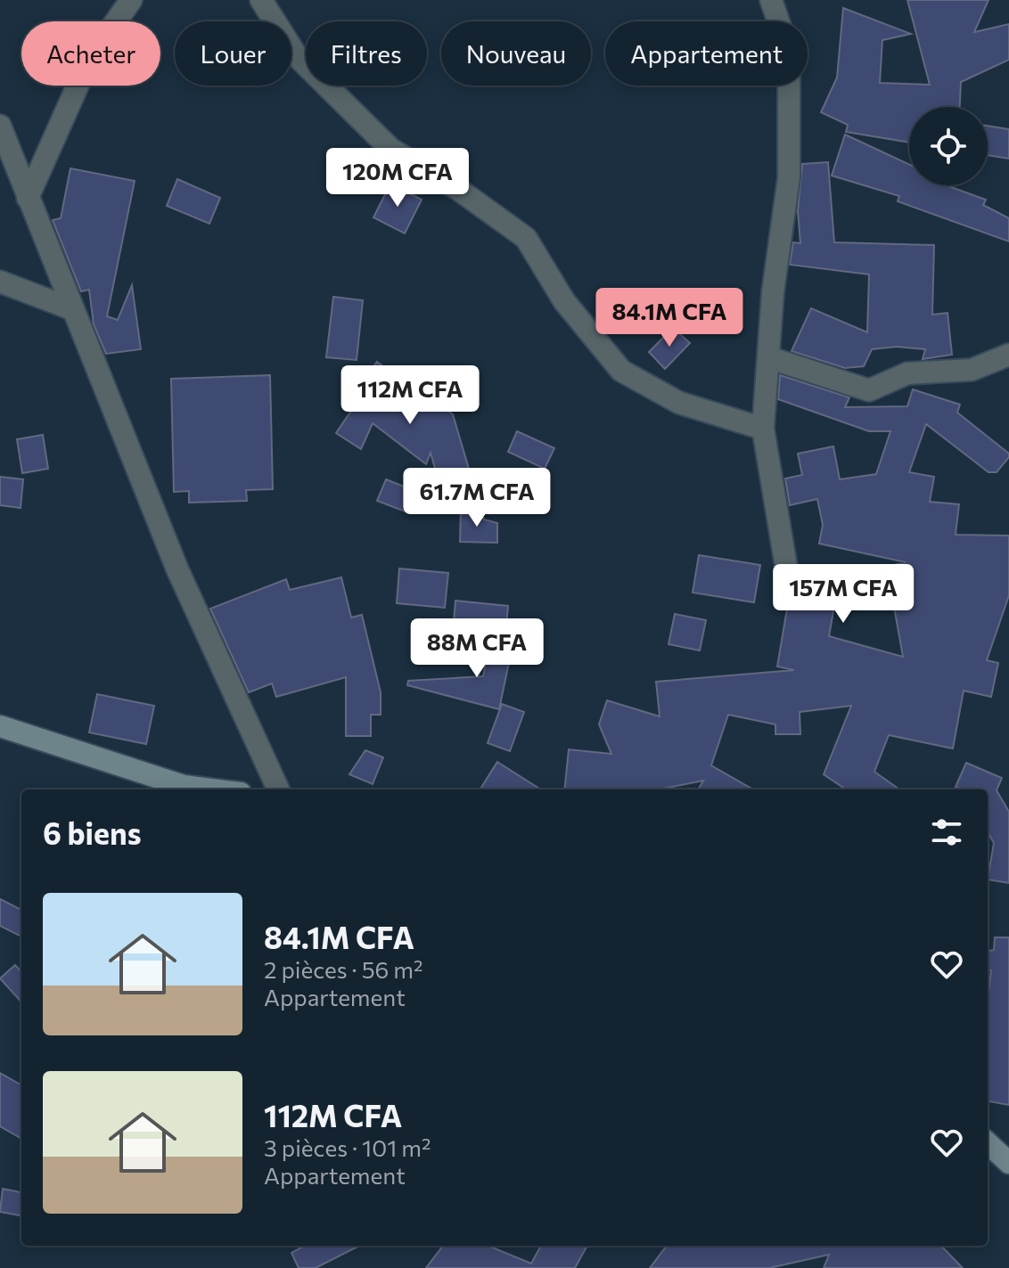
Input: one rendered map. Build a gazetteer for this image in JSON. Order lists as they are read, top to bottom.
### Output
{
  "page": {
    "chip": [
      "Acheter",
      "Louer",
      "Filtres",
      "Nouveau",
      "Appartement"
    ],
    "price": [
      "120M CFA",
      "84.1M CFA",
      "112M CFA",
      "61.7M CFA",
      "157M CFA",
      "88M CFA"
    ],
    "heading": "6 biens",
    "list": [
      {
        "name": "84.1M CFA",
        "note": "2 pièces · 56 m² · Appartement"
      },
      {
        "name": "112M CFA",
        "note": "3 pièces · 101 m² · Appartement"
      }
    ]
  }
}
